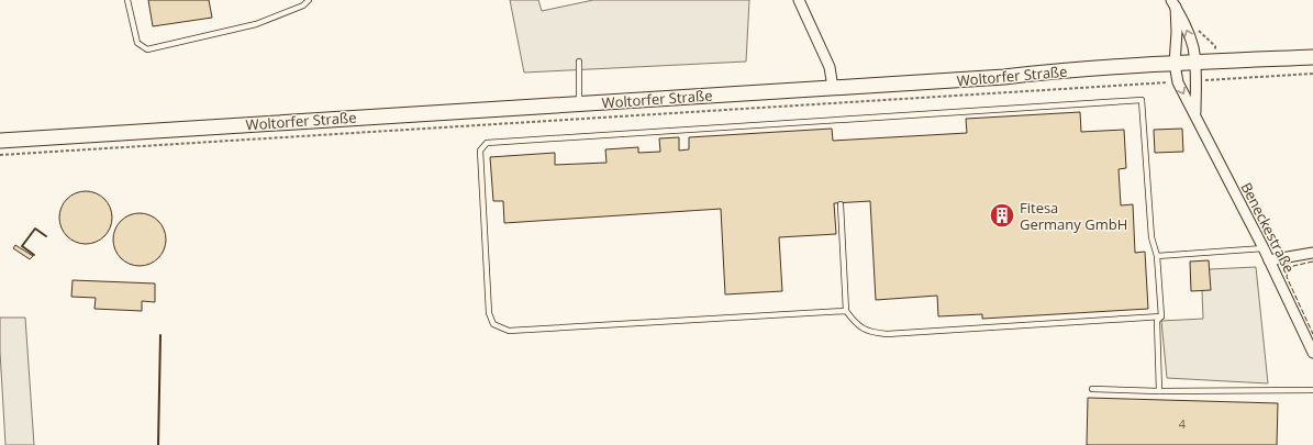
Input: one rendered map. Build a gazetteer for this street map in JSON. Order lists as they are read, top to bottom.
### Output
{
  "streets": {
    "main road": ["Woltorfer Straße"],
    "street": ["Beneckestraße"]
  },
  "crossings": [
    ["Woltorfer Straße", "Beneckestraße"]
  ],
  "places": {
    "building": ["Fitesa Germany GmbH"]
  },
  "house_numbers": ["4"]
}
